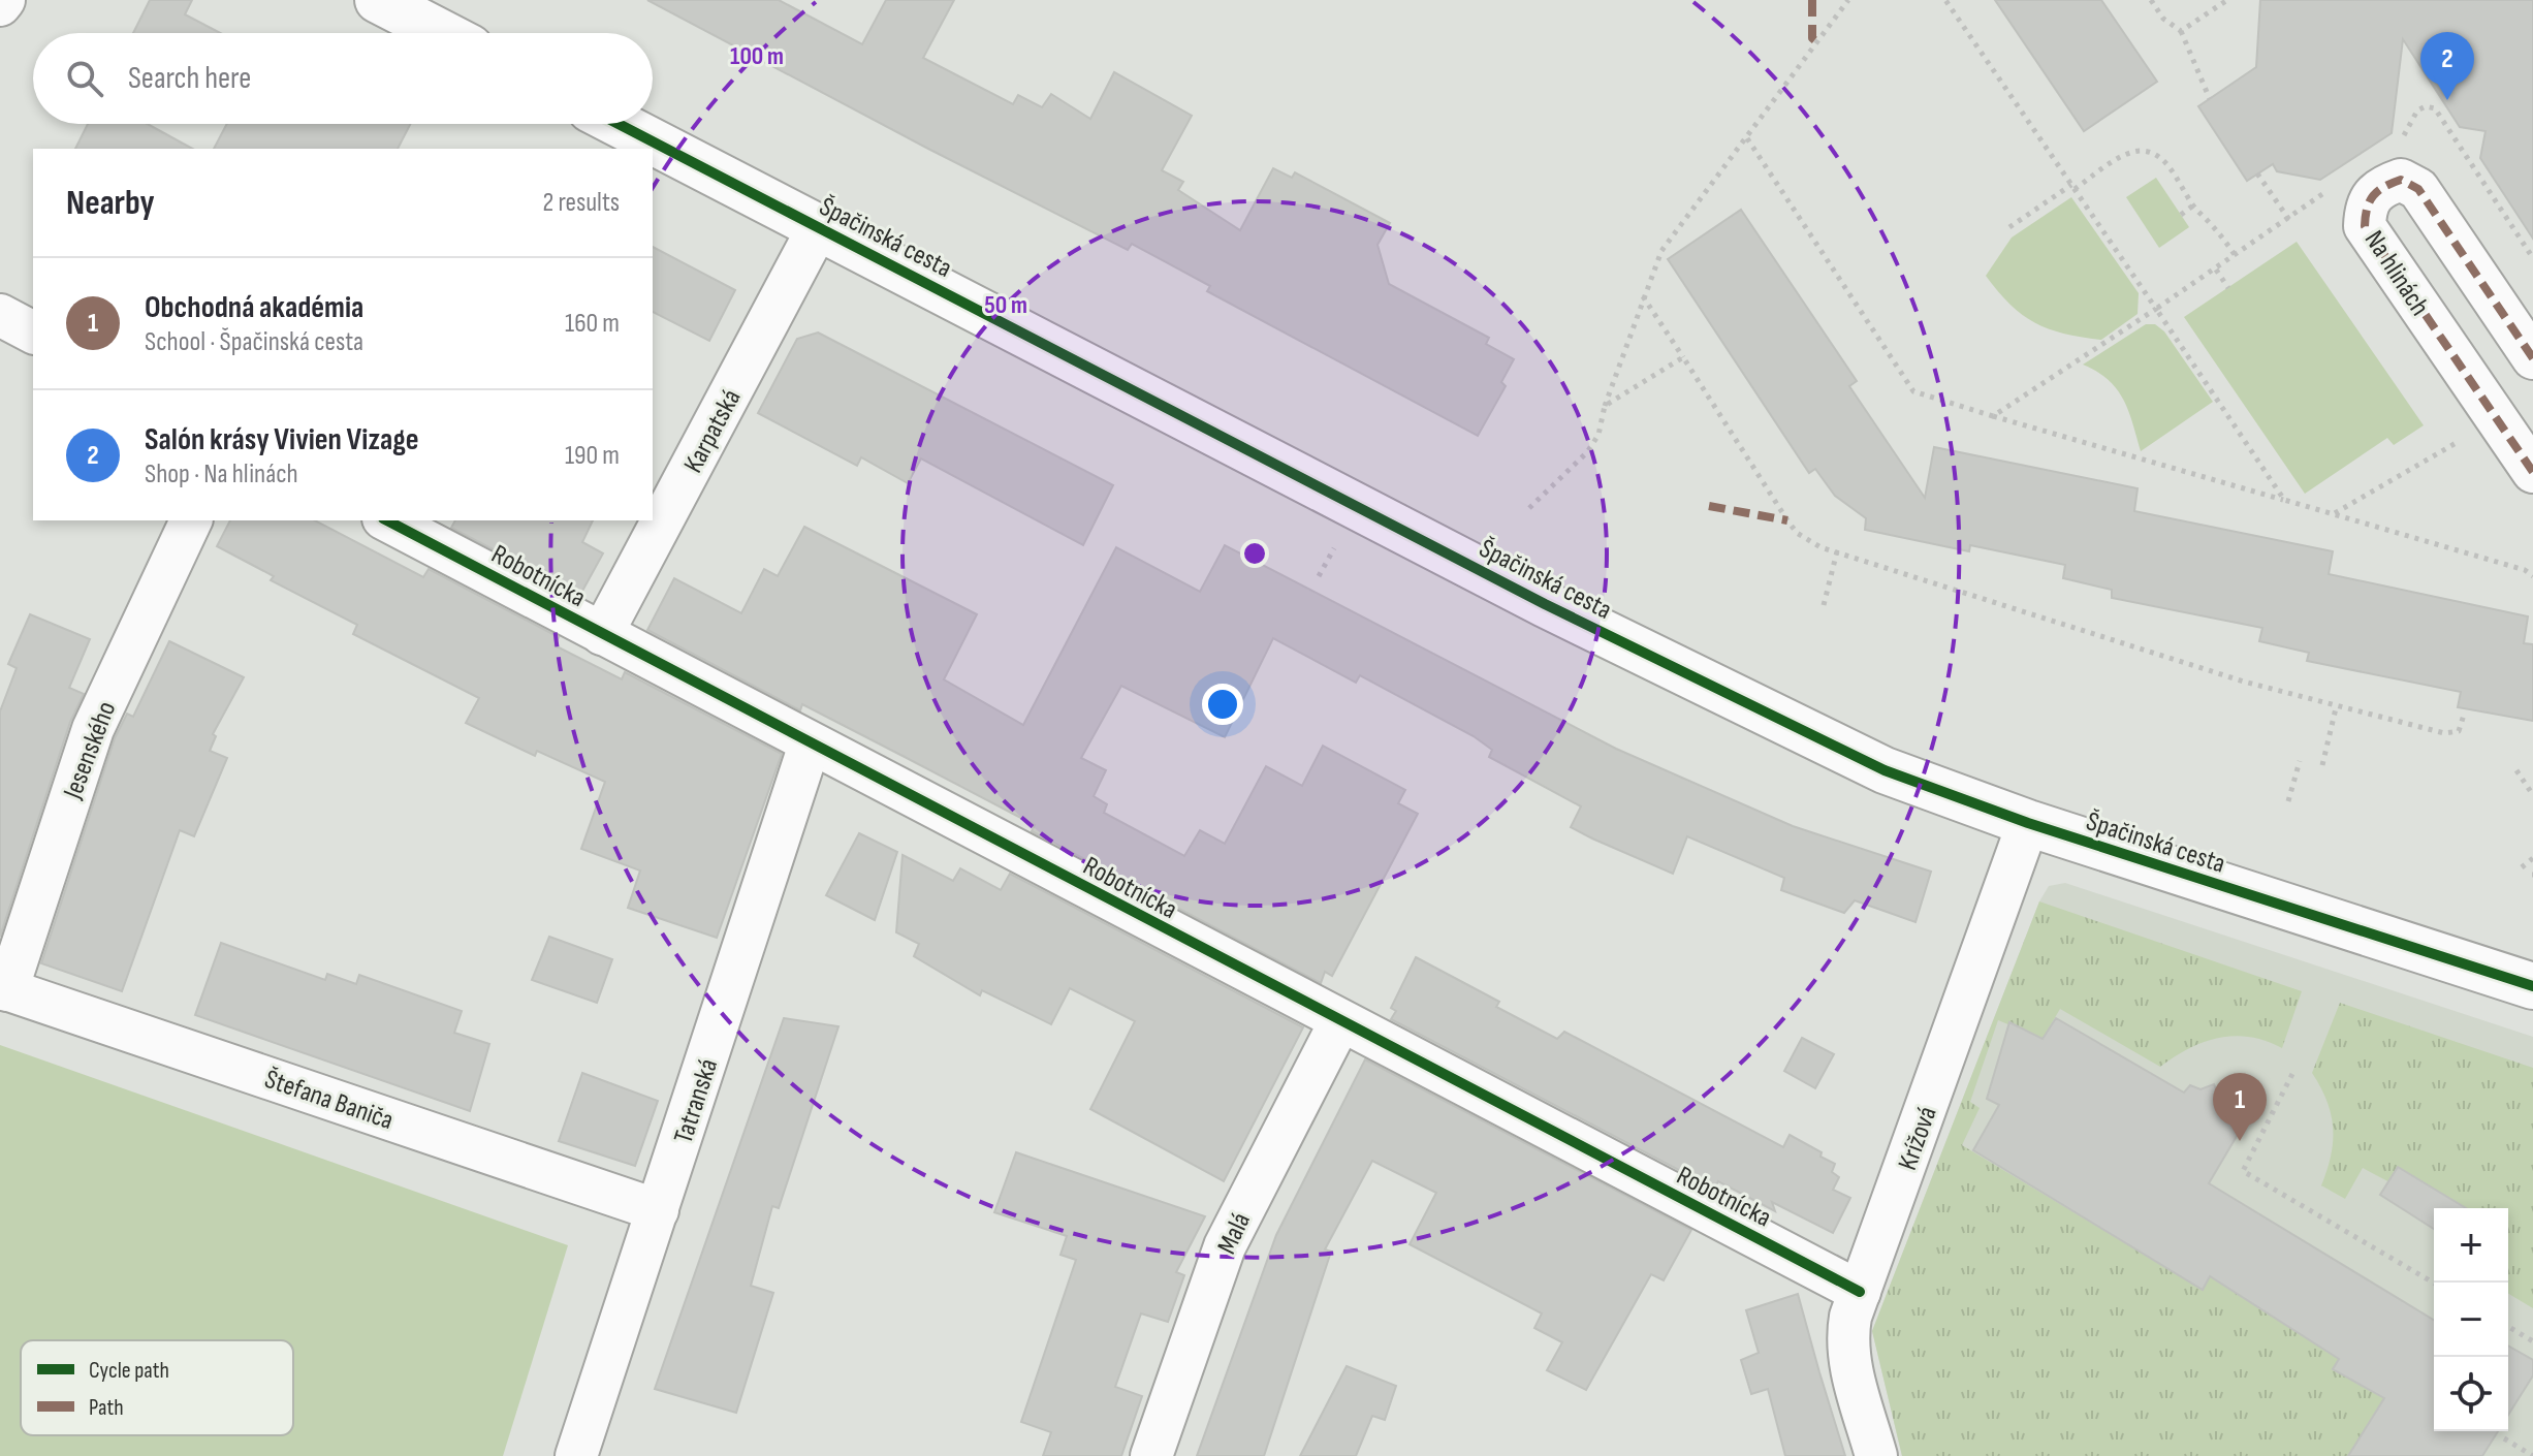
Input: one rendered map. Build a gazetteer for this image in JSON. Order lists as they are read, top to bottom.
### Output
{
  "streets": {
    "street": [
      "Špačinská cesta",
      "Na hlinách",
      "Karpatská",
      "Robotnícka",
      "Jesenského",
      "Štefana Baniča",
      "Tatranská",
      "Krížová",
      "Malá"
    ]
  },
  "crossings": [
    ["Špačinská cesta", "Karpatská"],
    ["Špačinská cesta", "Krížová"],
    ["Karpatská", "Robotnícka"],
    ["Robotnícka", "Tatranská"],
    ["Robotnícka", "Krížová"],
    ["Robotnícka", "Malá"],
    ["Jesenského", "Štefana Baniča"],
    ["Štefana Baniča", "Tatranská"]
  ],
  "legend": ["Cycle path", "Path"],
  "page": {
    "pins": ["2", "1"],
    "search": "Search here",
    "heading": ["Nearby", "2 results"],
    "list": [
      {
        "mark": "1",
        "name": "Obchodná akadémia",
        "note": "School · Špačinská cesta",
        "value": "160 m"
      },
      {
        "mark": "2",
        "name": "Salón krásy Vivien Vizage",
        "note": "Shop · Na hlinách",
        "value": "190 m"
      }
    ],
    "map_buttons": ["+", "−"]
  },
  "rings": ["100 m", "50 m"]
}
